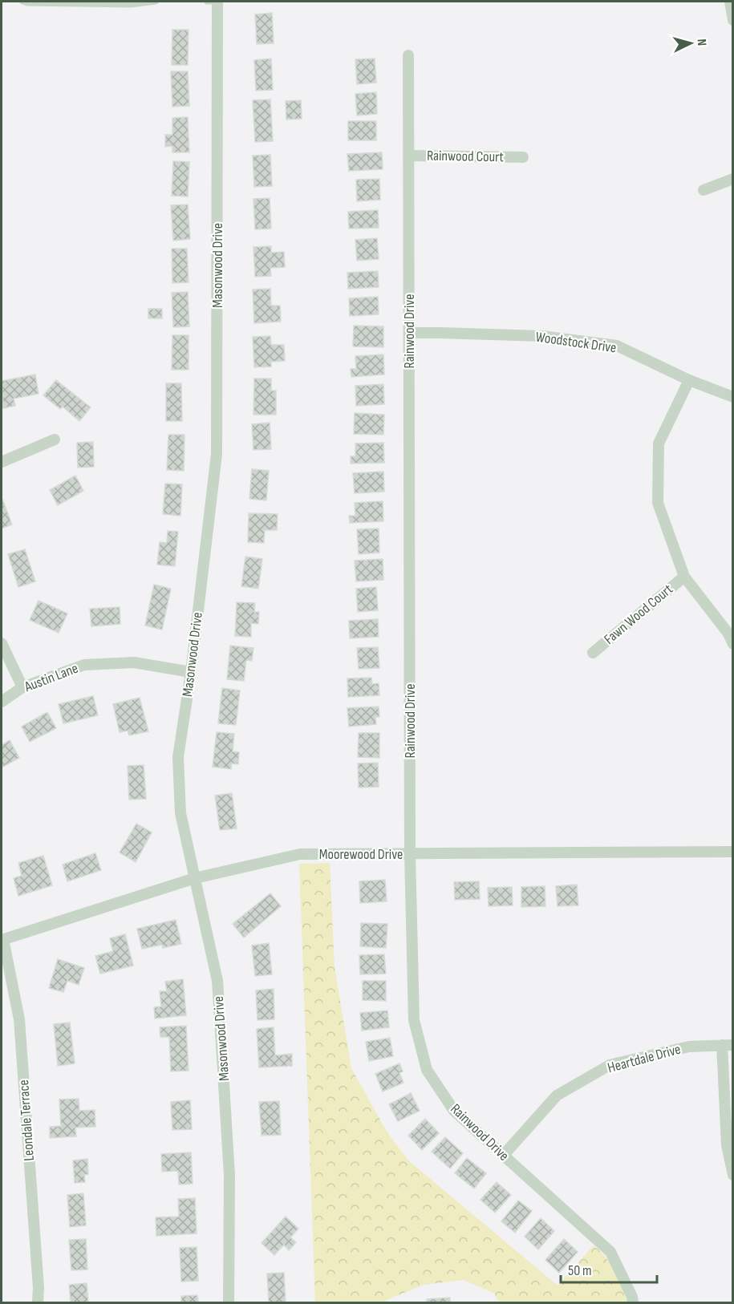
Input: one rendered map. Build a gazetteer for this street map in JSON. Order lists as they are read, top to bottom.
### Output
{
  "streets": {
    "street": [
      "Rainwood Court",
      "Masonwood Drive",
      "Rainwood Drive",
      "Woodstock Drive",
      "Fawn Wood Court",
      "Austin Lane",
      "Moorewood Drive",
      "Heartdale Drive",
      "Leondale Terrace"
    ]
  },
  "crossings": [
    ["Rainwood Court", "Rainwood Drive"],
    ["Masonwood Drive", "Austin Lane"],
    ["Masonwood Drive", "Moorewood Drive"],
    ["Rainwood Drive", "Woodstock Drive"],
    ["Rainwood Drive", "Moorewood Drive"],
    ["Rainwood Drive", "Heartdale Drive"],
    ["Moorewood Drive", "Leondale Terrace"]
  ],
  "scale_bar": "50 m",
  "north": "right"
}
